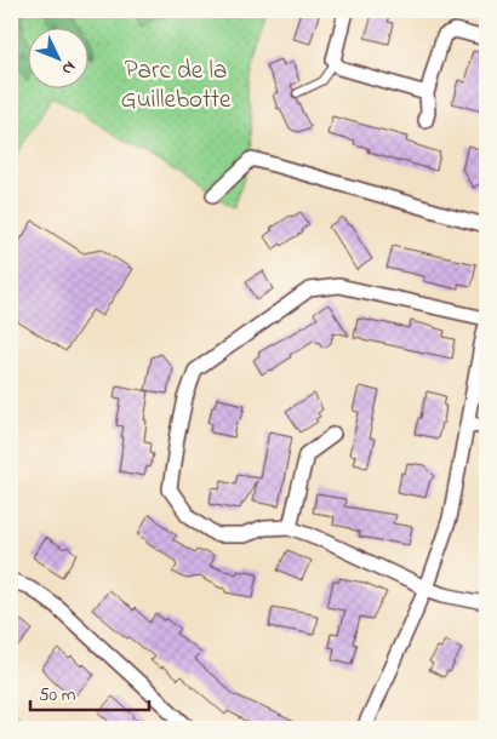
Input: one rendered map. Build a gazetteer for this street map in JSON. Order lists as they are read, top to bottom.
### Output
{
  "parks": ["Parc de la Guillebotte"],
  "scale_bar": "50 m",
  "north": "bottom right"
}
